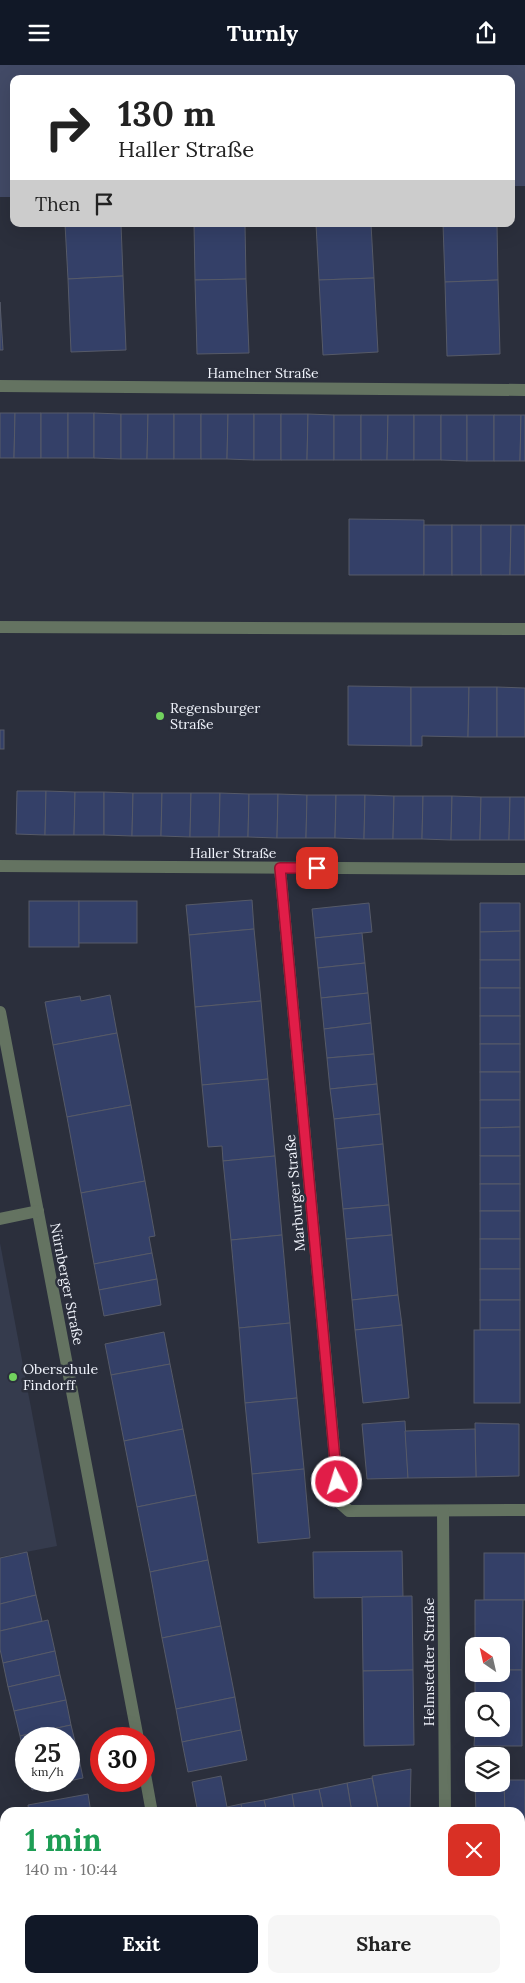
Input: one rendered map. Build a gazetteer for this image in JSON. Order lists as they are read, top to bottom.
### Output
{
  "streets": {
    "street": [
      "Hamelner Straße",
      "Haller Straße",
      "Marburger Straße",
      "Nürnberger Straße",
      "Helmstedter Straße"
    ]
  },
  "crossings": [
    ["Haller Straße", "Marburger Straße"],
    ["Marburger Straße", "Helmstedter Straße"]
  ],
  "places": ["Regensburger Straße", "Oberschule Findorff"],
  "north": "top left",
  "page": {
    "header": "Turnly",
    "turn": ["130 m", "Haller Straße"],
    "then": "Then",
    "speed": "25 km/h",
    "limit": "30",
    "heading": ["1 min", "140 m · 10:44"],
    "buttons": ["Exit", "Share"]
  }
}
